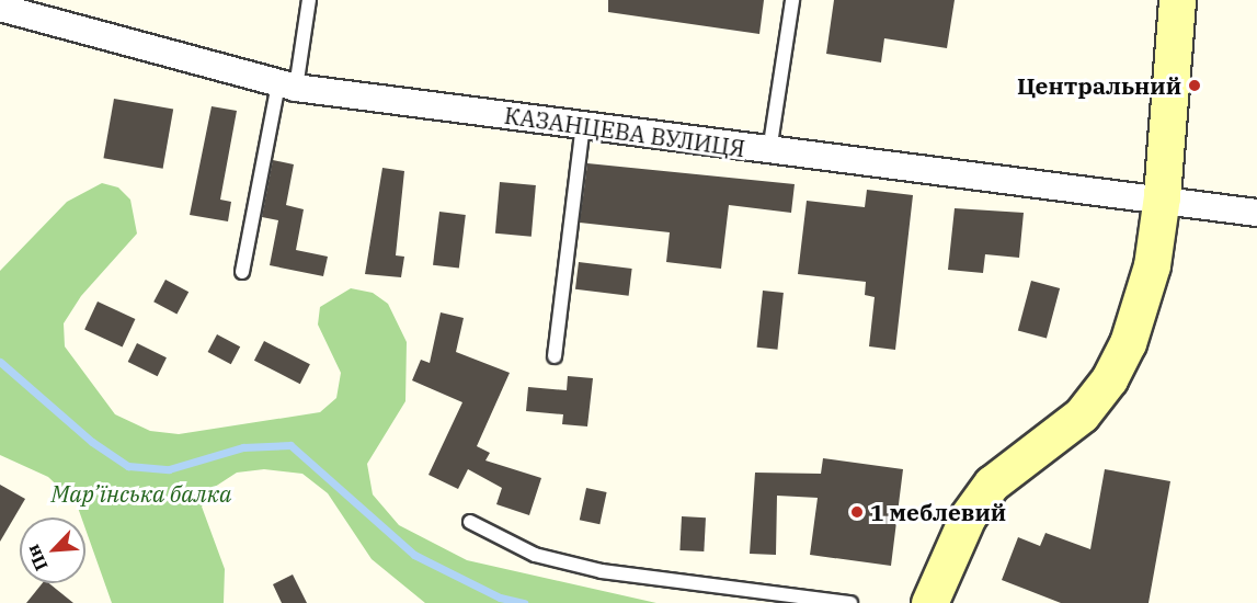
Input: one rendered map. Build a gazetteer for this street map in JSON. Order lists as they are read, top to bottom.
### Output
{
  "streets": {
    "street": ["КАЗАНЦЕВА ВУЛИЦЯ"]
  },
  "parks": ["Мар’їнська балка"],
  "places": ["Центральний", "1 меблевий"],
  "north": "bottom left"
}
